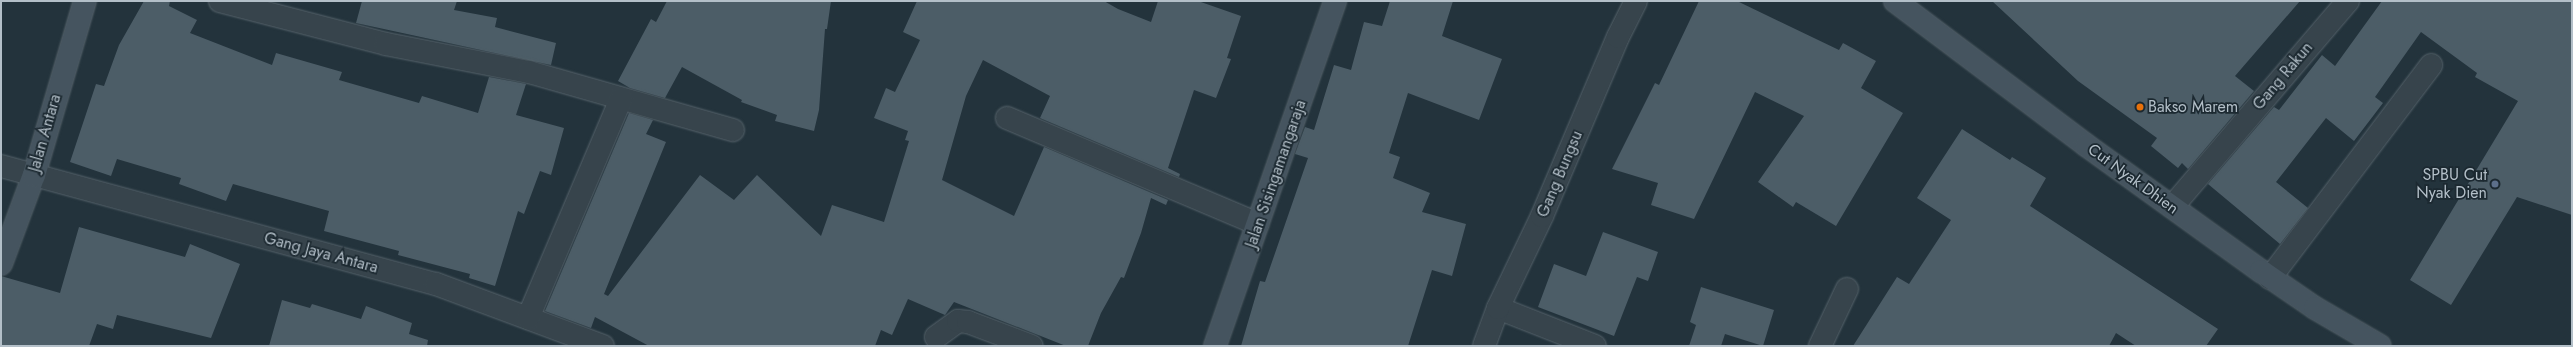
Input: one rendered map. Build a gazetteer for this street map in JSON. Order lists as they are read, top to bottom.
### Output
{
  "streets": {
    "main road": ["Jalan Antara", "Jalan Sisingamangaraja", "Cut Nyak Dhien"],
    "street": ["Gang Rakun", "Gang Bungsu", "Gang Jaya Antara"]
  },
  "crossings": [
    ["Gang Rakun", "Cut Nyak Dhien"],
    ["Jalan Antara", "Gang Jaya Antara"]
  ],
  "places": ["Bakso Marem", "SPBU Cut Nyak Dien"]
}
